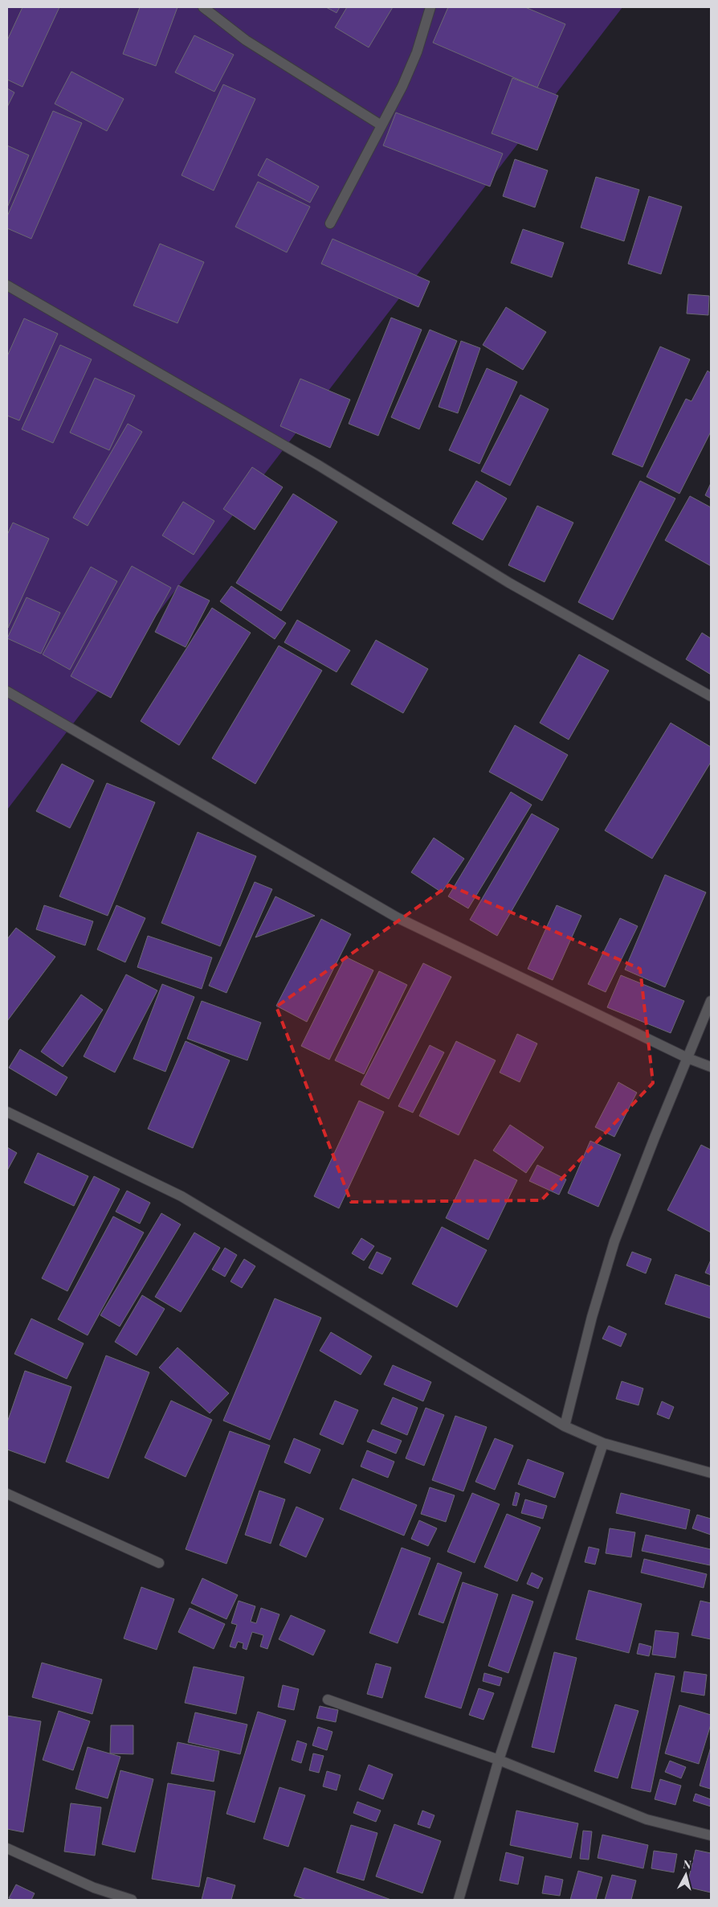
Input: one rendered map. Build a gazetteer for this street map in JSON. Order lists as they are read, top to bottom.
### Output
{
  "north": "top"
}
